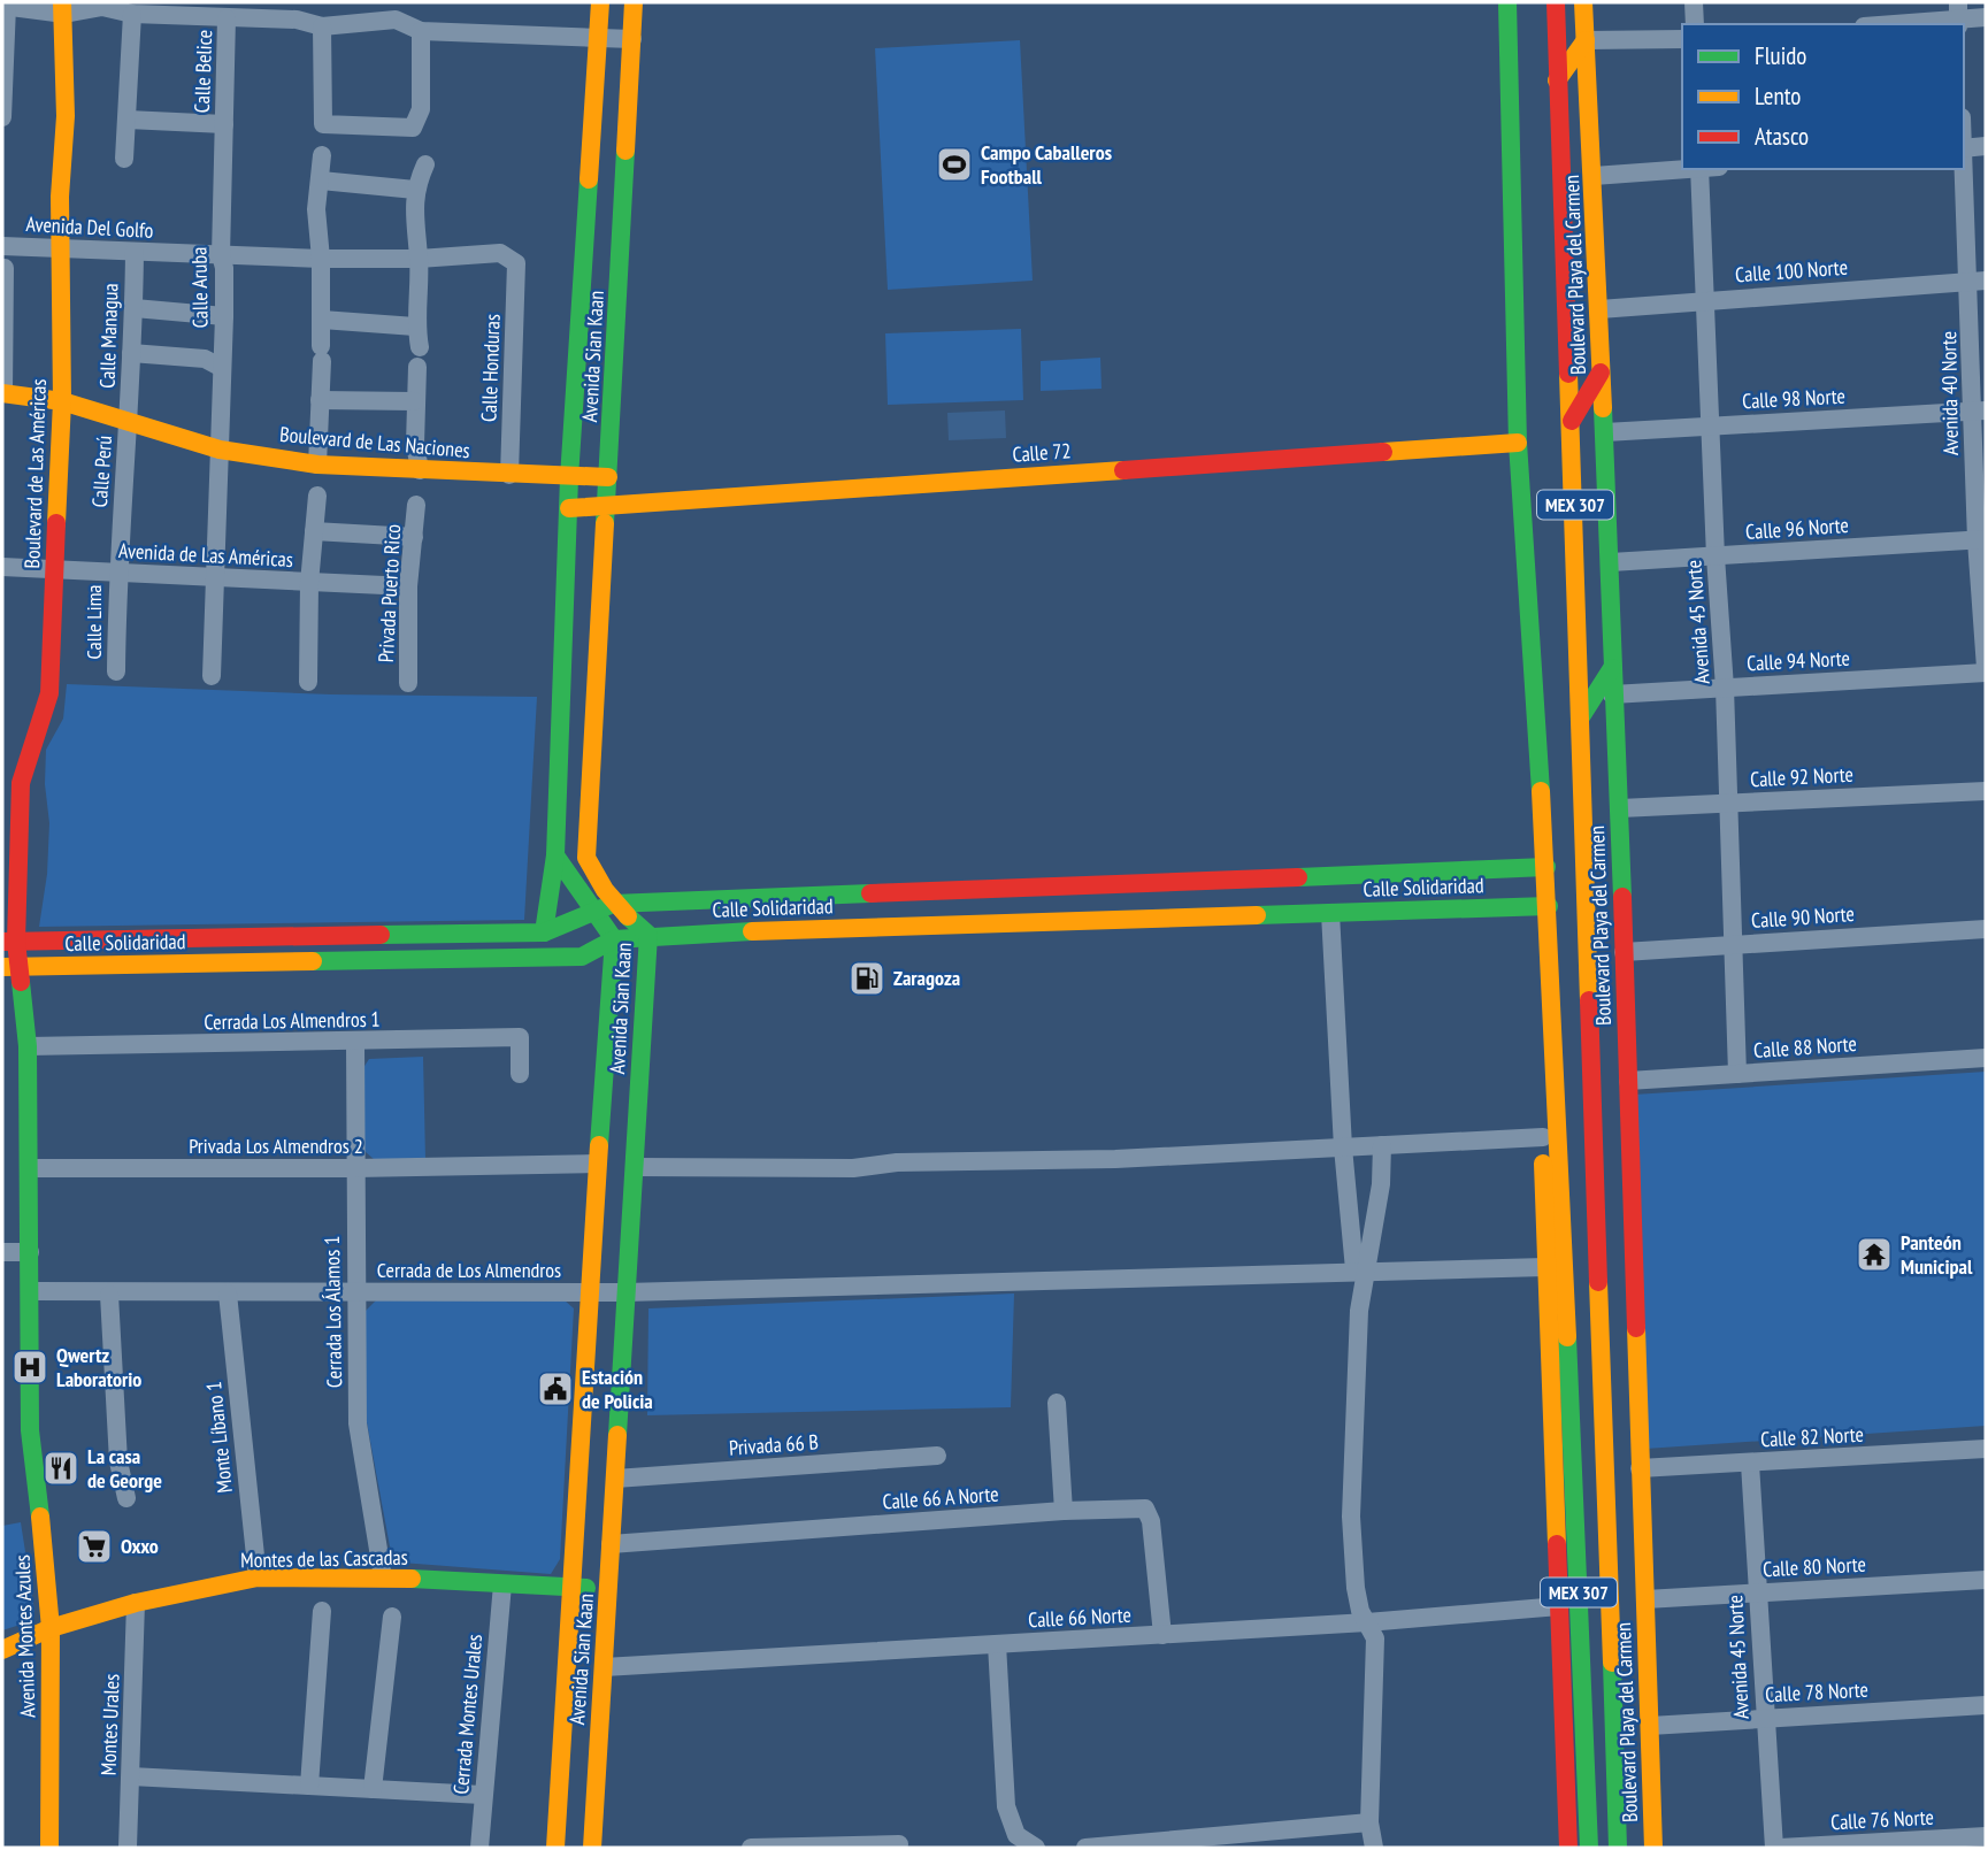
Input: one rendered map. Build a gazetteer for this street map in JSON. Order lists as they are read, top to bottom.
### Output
{
  "streets": {
    "main road": [
      "Boulevard Playa del Carmen",
      "Avenida Sian Kaan",
      "Boulevard de Las Naciones",
      "Calle 72",
      "Boulevard de Las Américas",
      "MEX 307",
      "Calle Solidaridad",
      "Montes de las Cascadas",
      "Avenida Montes Azules"
    ],
    "street": [
      "Calle Belice",
      "Avenida Del Golfo",
      "Calle 100 Norte",
      "Calle Aruba",
      "Calle Managua",
      "Calle Honduras",
      "Avenida 40 Norte",
      "Calle 98 Norte",
      "Calle Perú",
      "Calle 96 Norte",
      "Avenida de Las Américas",
      "Privada Puerto Rico",
      "Calle Lima",
      "Avenida 45 Norte",
      "Calle 94 Norte",
      "Calle 92 Norte",
      "Calle 90 Norte",
      "Cerrada Los Almendros 1",
      "Calle 88 Norte",
      "Privada Los Almendros 2",
      "Cerrada de Los Almendros",
      "Cerrada Los Álamos 1",
      "Monte Líbano 1",
      "Calle 82 Norte",
      "Privada 66 B",
      "Calle 66 A Norte",
      "Calle 80 Norte",
      "Calle 66 Norte",
      "Calle 78 Norte",
      "Cerrada Montes Urales",
      "Montes Urales",
      "Calle 76 Norte"
    ]
  },
  "crossings": [
    ["Calle Belice", "Calle Aruba"],
    ["Avenida Del Golfo", "Calle Aruba"],
    ["Avenida Del Golfo", "Calle Managua"],
    ["Avenida Del Golfo", "Calle Honduras"],
    ["Avenida Del Golfo", "Boulevard de Las Américas"],
    ["Calle 100 Norte", "Boulevard Playa del Carmen"],
    ["Calle 100 Norte", "Avenida 40 Norte"],
    ["Calle 100 Norte", "Avenida 45 Norte"],
    ["Boulevard Playa del Carmen", "Calle 98 Norte"],
    ["Boulevard Playa del Carmen", "Calle 96 Norte"],
    ["Boulevard Playa del Carmen", "Calle 94 Norte"],
    ["Boulevard Playa del Carmen", "Calle 92 Norte"],
    ["Boulevard Playa del Carmen", "Calle 90 Norte"],
    ["Boulevard Playa del Carmen", "Calle 88 Norte"],
    ["Boulevard Playa del Carmen", "Calle 82 Norte"],
    ["Boulevard Playa del Carmen", "Calle 80 Norte"],
    ["Boulevard Playa del Carmen", "Calle 78 Norte"],
    ["Calle Aruba", "Boulevard de Las Naciones"],
    ["Calle Aruba", "Avenida de Las Américas"],
    ["Calle Managua", "Boulevard de Las Naciones"],
    ["Calle Managua", "Calle Perú"],
    ["Avenida Sian Kaan", "Boulevard de Las Naciones"],
    ["Avenida Sian Kaan", "Calle 72"],
    ["Avenida Sian Kaan", "Calle Solidaridad"],
    ["Avenida Sian Kaan", "Privada Los Almendros 2"],
    ["Avenida Sian Kaan", "Cerrada de Los Almendros"],
    ["Avenida Sian Kaan", "Privada 66 B"],
    ["Avenida Sian Kaan", "Calle 66 A Norte"],
    ["Avenida Sian Kaan", "Montes de las Cascadas"],
    ["Avenida Sian Kaan", "Calle 66 Norte"],
    ["Calle Honduras", "Boulevard de Las Naciones"],
    ["Avenida 40 Norte", "Calle 98 Norte"],
    ["Avenida 40 Norte", "Calle 96 Norte"],
    ["Avenida 40 Norte", "Calle 94 Norte"],
    ["Calle 98 Norte", "Avenida 45 Norte"],
    ["Boulevard de Las Naciones", "Calle Perú"],
    ["Boulevard de Las Naciones", "Boulevard de Las Américas"],
    ["Calle 72", "MEX 307"],
    ["Calle Perú", "Avenida de Las Américas"],
    ["Calle Perú", "Calle Lima"],
    ["Boulevard de Las Américas", "Avenida de Las Américas"],
    ["Boulevard de Las Américas", "Calle Solidaridad"],
    ["Boulevard de Las Américas", "Avenida Montes Azules"],
    ["MEX 307", "Calle Solidaridad"],
    ["Calle 96 Norte", "Avenida 45 Norte"],
    ["Avenida de Las Américas", "Privada Puerto Rico"],
    ["Avenida de Las Américas", "Calle Lima"],
    ["Avenida 45 Norte", "Calle 94 Norte"],
    ["Avenida 45 Norte", "Calle 92 Norte"],
    ["Avenida 45 Norte", "Calle 90 Norte"],
    ["Avenida 45 Norte", "Calle 88 Norte"],
    ["Avenida 45 Norte", "Calle 82 Norte"],
    ["Avenida 45 Norte", "Calle 80 Norte"],
    ["Avenida 45 Norte", "Calle 78 Norte"],
    ["Avenida 45 Norte", "Calle 76 Norte"],
    ["Calle Solidaridad", "Avenida Montes Azules"],
    ["Cerrada Los Almendros 1", "Cerrada Los Álamos 1"],
    ["Cerrada Los Almendros 1", "Avenida Montes Azules"],
    ["Privada Los Almendros 2", "Cerrada Los Álamos 1"],
    ["Privada Los Almendros 2", "Avenida Montes Azules"],
    ["Cerrada de Los Almendros", "Cerrada Los Álamos 1"],
    ["Cerrada de Los Almendros", "Monte Líbano 1"],
    ["Cerrada de Los Almendros", "Avenida Montes Azules"],
    ["Cerrada Los Álamos 1", "Montes de las Cascadas"],
    ["Monte Líbano 1", "Montes de las Cascadas"],
    ["Calle 66 A Norte", "Calle 66 Norte"],
    ["Montes de las Cascadas", "Avenida Montes Azules"],
    ["Montes de las Cascadas", "Cerrada Montes Urales"],
    ["Montes de las Cascadas", "Montes Urales"]
  ],
  "places": {
    "sports": ["Campo Caballeros Football"],
    "fuel station": ["Zaragoza"],
    "temple": ["Panteón Municipal"],
    "hospital": ["Qwertz Laboratorio"],
    "public building": ["Estación de Policia"],
    "restaurant": ["La casa de George"],
    "supermarket": ["Oxxo"]
  },
  "legend": ["Fluido", "Lento", "Atasco"]
}
